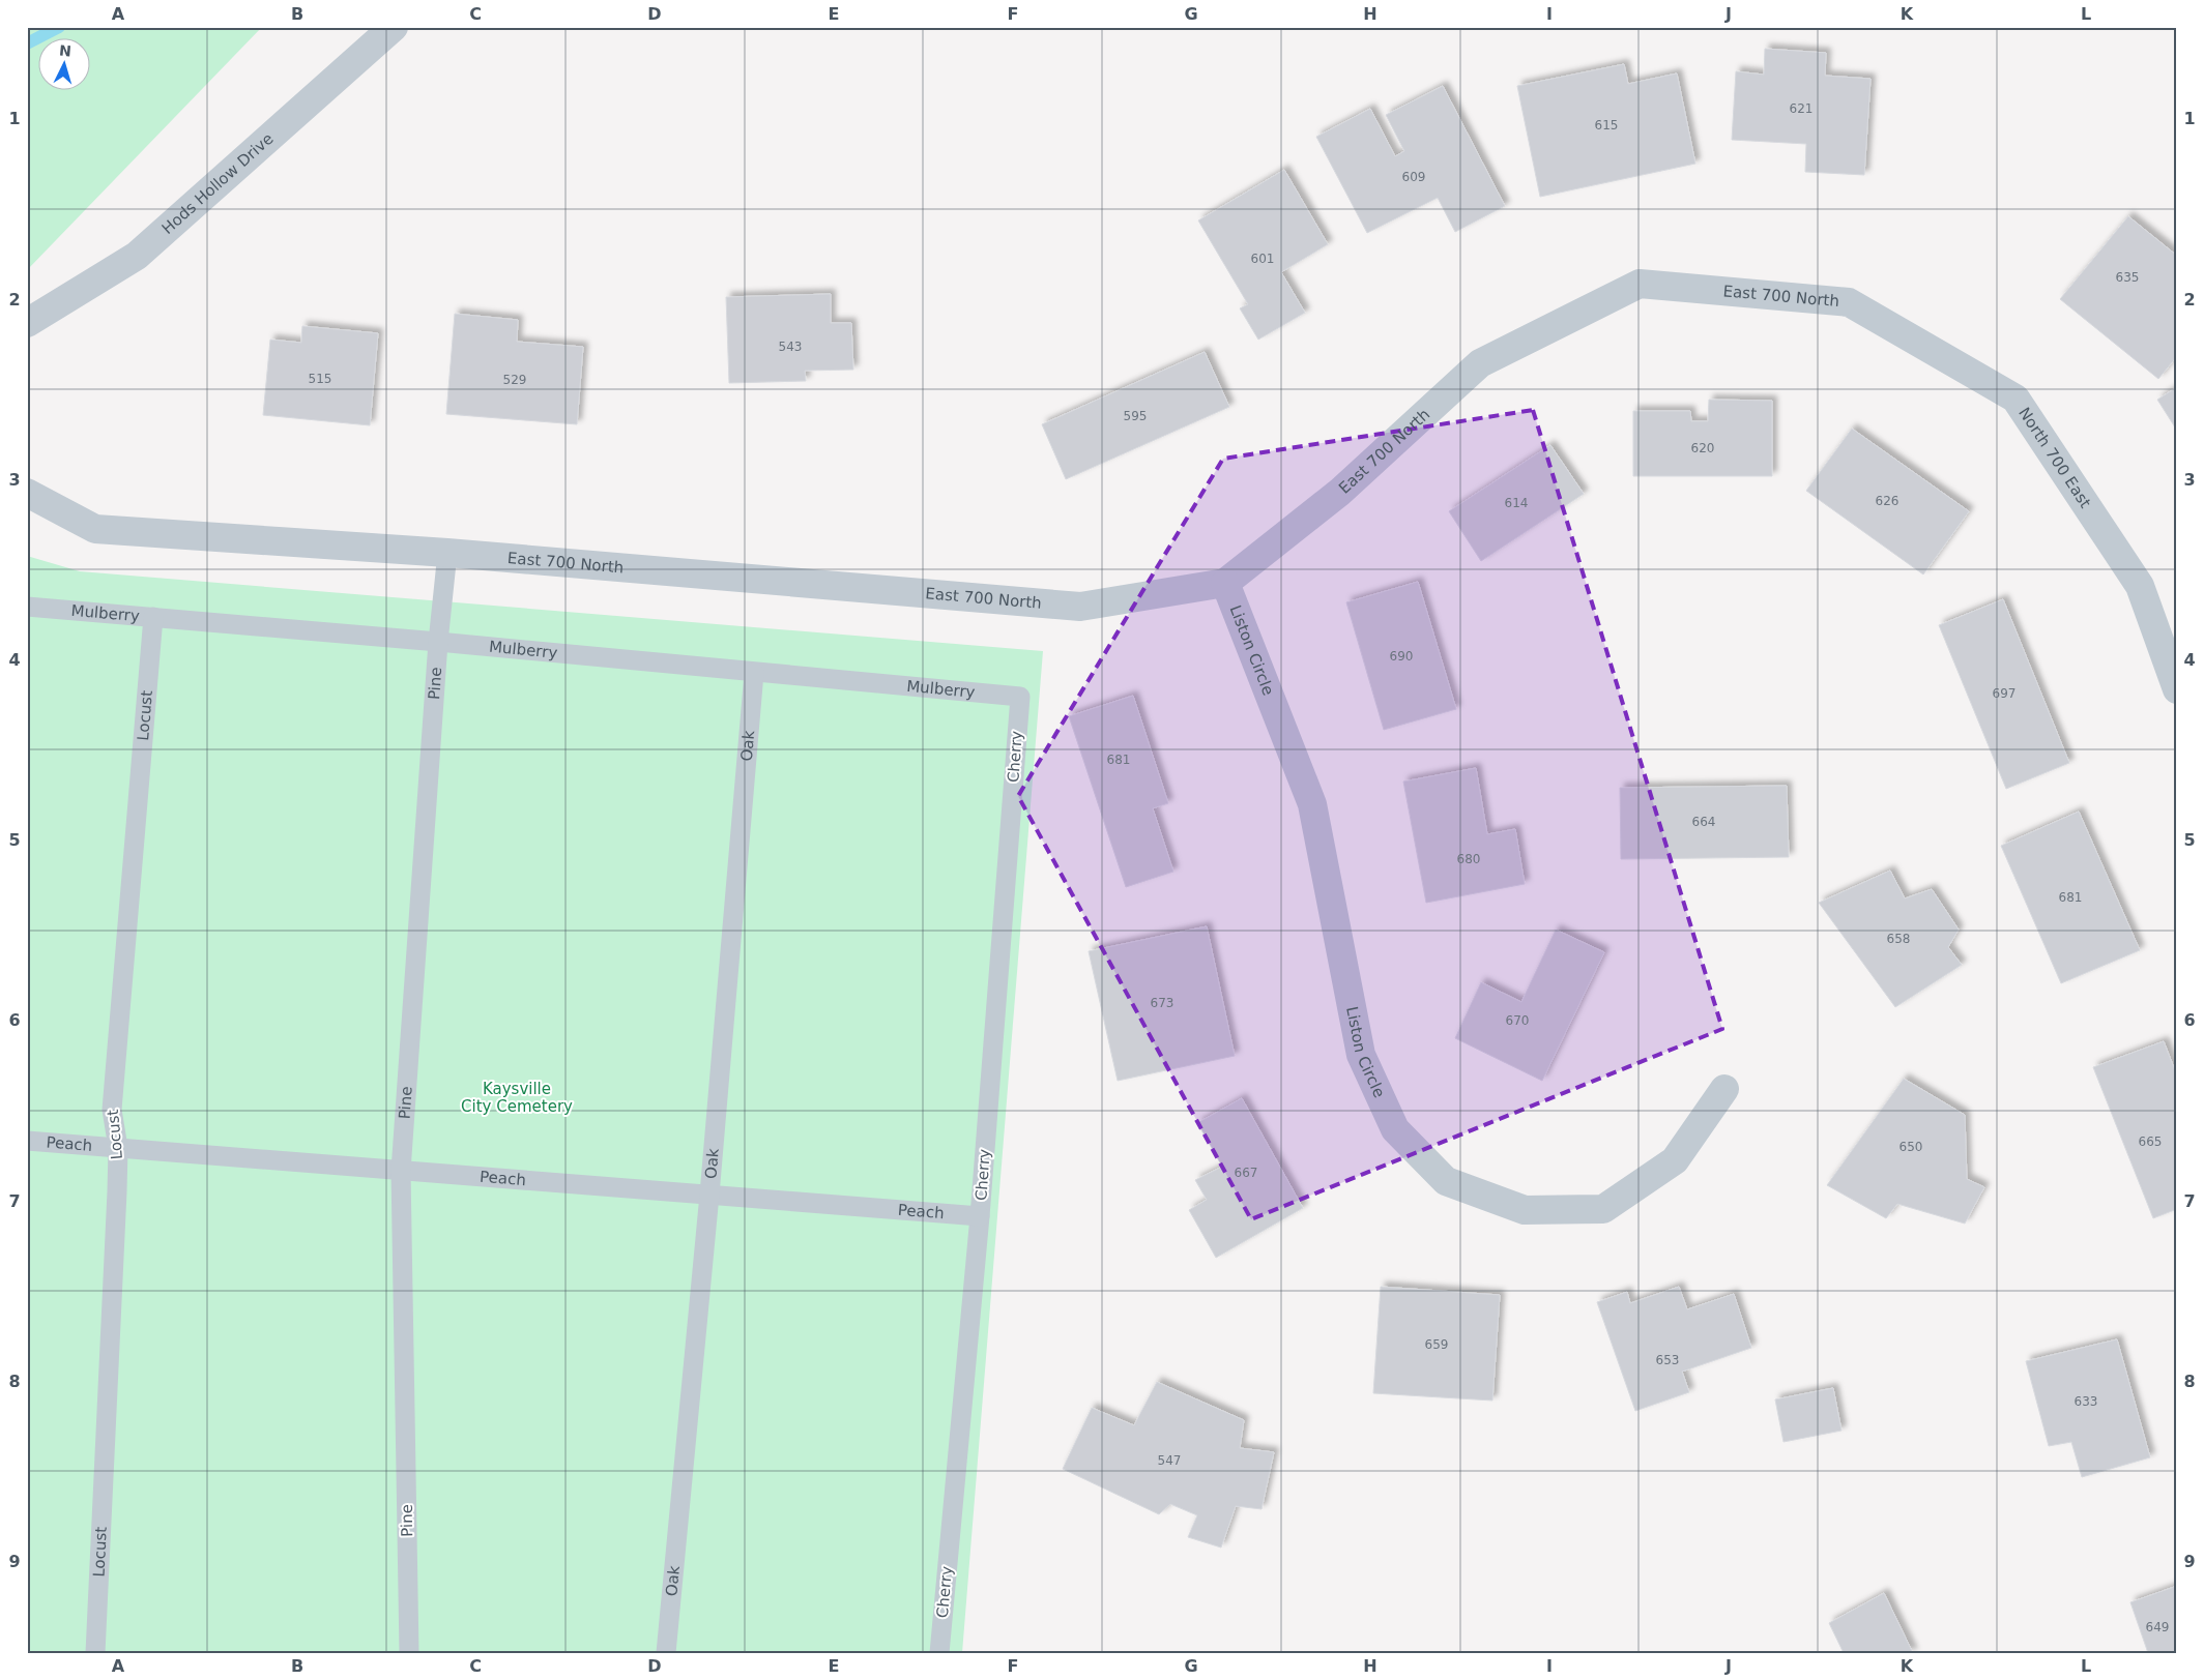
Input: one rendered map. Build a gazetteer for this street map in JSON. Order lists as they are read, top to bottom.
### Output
{
  "streets": {
    "street": [
      "Hods Hollow Drive",
      "East 700 North",
      "North 700 East",
      "Liston Circle"
    ],
    "lane": [
      "Mulberry",
      "Pine",
      "Locust",
      "Oak",
      "Cherry",
      "Peach"
    ]
  },
  "crossings": [
    ["East 700 North", "North 700 East"],
    ["East 700 North", "Liston Circle"],
    ["East 700 North", "Pine"],
    ["Mulberry", "Pine"],
    ["Mulberry", "Locust"],
    ["Mulberry", "Oak"],
    ["Mulberry", "Cherry"],
    ["Pine", "Peach"],
    ["Locust", "Peach"],
    ["Oak", "Peach"],
    ["Cherry", "Peach"]
  ],
  "parks": ["Kaysville City Cemetery"],
  "house_numbers": [
    "621",
    "615",
    "609",
    "601",
    "635",
    "543",
    "515",
    "529",
    "595",
    "620",
    "626",
    "614",
    "690",
    "697",
    "681",
    "664",
    "680",
    "681",
    "658",
    "673",
    "670",
    "665",
    "650",
    "667",
    "659",
    "653",
    "633",
    "547",
    "649"
  ],
  "north": "top",
  "grid": {
    "columns": [
      "A",
      "B",
      "C",
      "D",
      "E",
      "F",
      "G",
      "H",
      "I",
      "J",
      "K",
      "L"
    ],
    "rows": [
      "1",
      "2",
      "3",
      "4",
      "5",
      "6",
      "7",
      "8",
      "9"
    ]
  }
}
